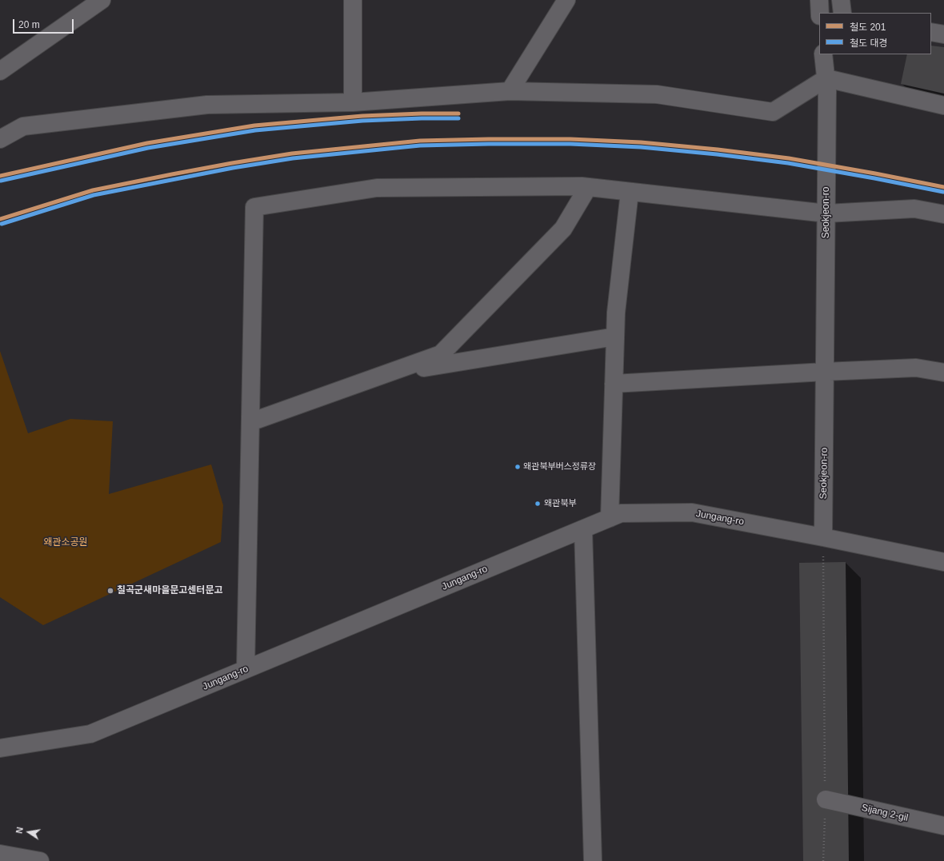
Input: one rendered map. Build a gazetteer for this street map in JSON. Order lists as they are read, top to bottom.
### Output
{
  "streets": {
    "street": ["Seokjeon-ro", "Jungang-ro", "Sijang 2-gil"]
  },
  "crossings": [
    ["Seokjeon-ro", "Jungang-ro"]
  ],
  "parks": ["왜관소공원"],
  "places": ["왜관북부버스정류장", "왜관북부", "칠곡군새마을문고센터문고"],
  "lines": ["rail line 201", "rail line 대경"],
  "legend": ["철도 201", "철도 대경"],
  "scale_bar": "20 m",
  "north": "left"
}
